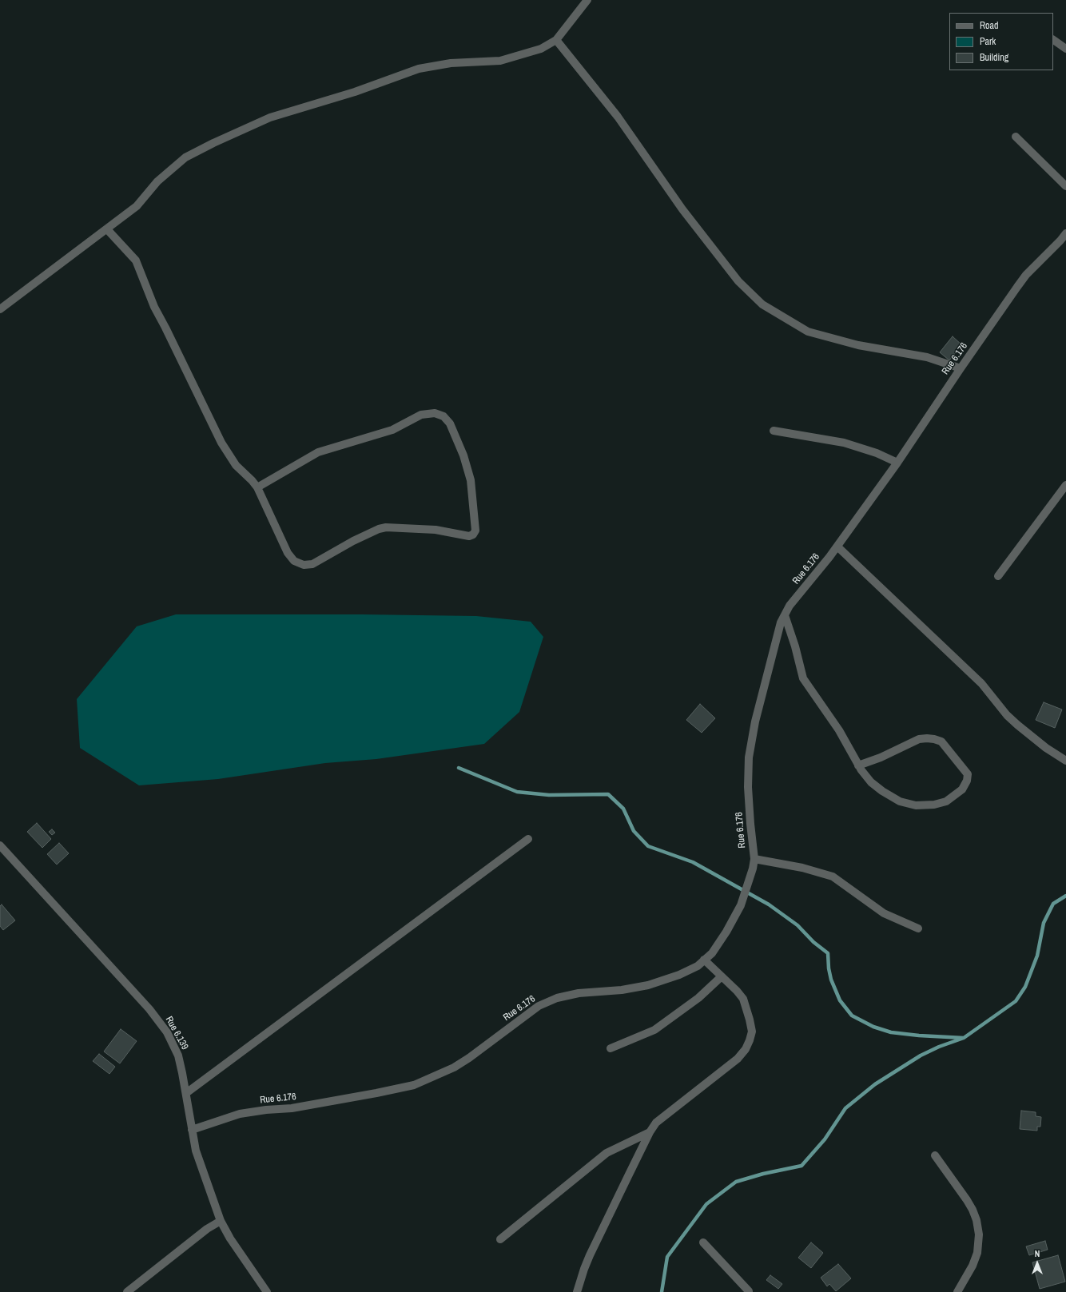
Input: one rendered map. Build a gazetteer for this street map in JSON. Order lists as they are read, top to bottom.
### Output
{
  "streets": {
    "street": ["Rue 6.176", "Rue 6.139"]
  },
  "crossings": [
    ["Rue 6.176", "Rue 6.139"]
  ],
  "legend": ["Road", "Park", "Building"],
  "north": "top"
}
